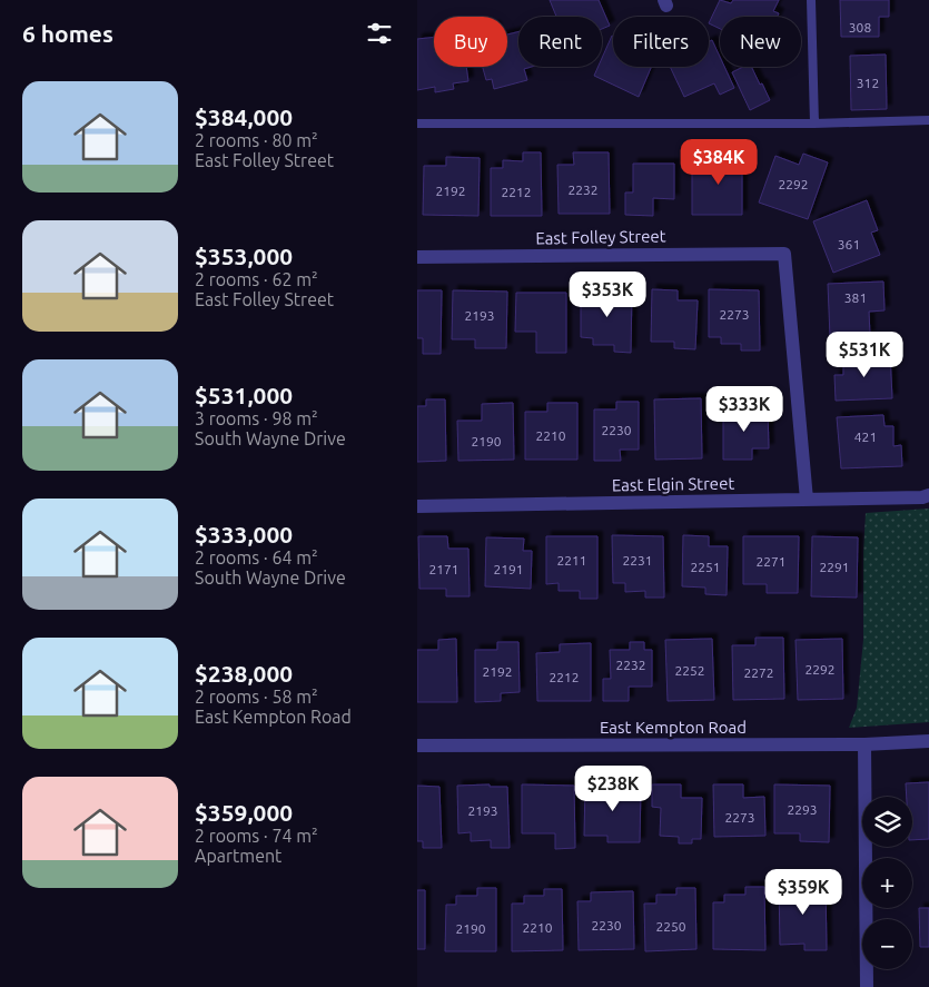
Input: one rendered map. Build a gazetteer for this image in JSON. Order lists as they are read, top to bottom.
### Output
{
  "streets": {
    "street": ["East Folley Street", "East Elgin Street", "East Kempton Road"]
  },
  "crossings": [
    ["East Folley Street", "East Elgin Street"]
  ],
  "house_numbers": [
    "308",
    "312",
    "2292",
    "2232",
    "2192",
    "2212",
    "361",
    "381",
    "2273",
    "2193",
    "2230",
    "2210",
    "421",
    "2190",
    "2211",
    "2231",
    "2271",
    "2251",
    "2291",
    "2171",
    "2191",
    "2232",
    "2292",
    "2252",
    "2192",
    "2272",
    "2212",
    "2293",
    "2193",
    "2273",
    "2230",
    "2250",
    "2210",
    "2190"
  ],
  "page": {
    "heading": "6 homes",
    "chip": [
      "Buy",
      "Rent",
      "Filters",
      "New"
    ],
    "list": [
      {
        "name": "$384,000",
        "note": "2 rooms · 80 m² · East Folley Street"
      },
      {
        "name": "$353,000",
        "note": "2 rooms · 62 m² · East Folley Street"
      },
      {
        "name": "$531,000",
        "note": "3 rooms · 98 m² · South Wayne Drive"
      },
      {
        "name": "$333,000",
        "note": "2 rooms · 64 m² · South Wayne Drive"
      },
      {
        "name": "$238,000",
        "note": "2 rooms · 58 m² · East Kempton Road"
      },
      {
        "name": "$359,000",
        "note": "2 rooms · 74 m² · Apartment"
      }
    ],
    "price": [
      "$384K",
      "$353K",
      "$531K",
      "$333K",
      "$238K",
      "$359K"
    ],
    "map_buttons": ["+", "−"]
  }
}
